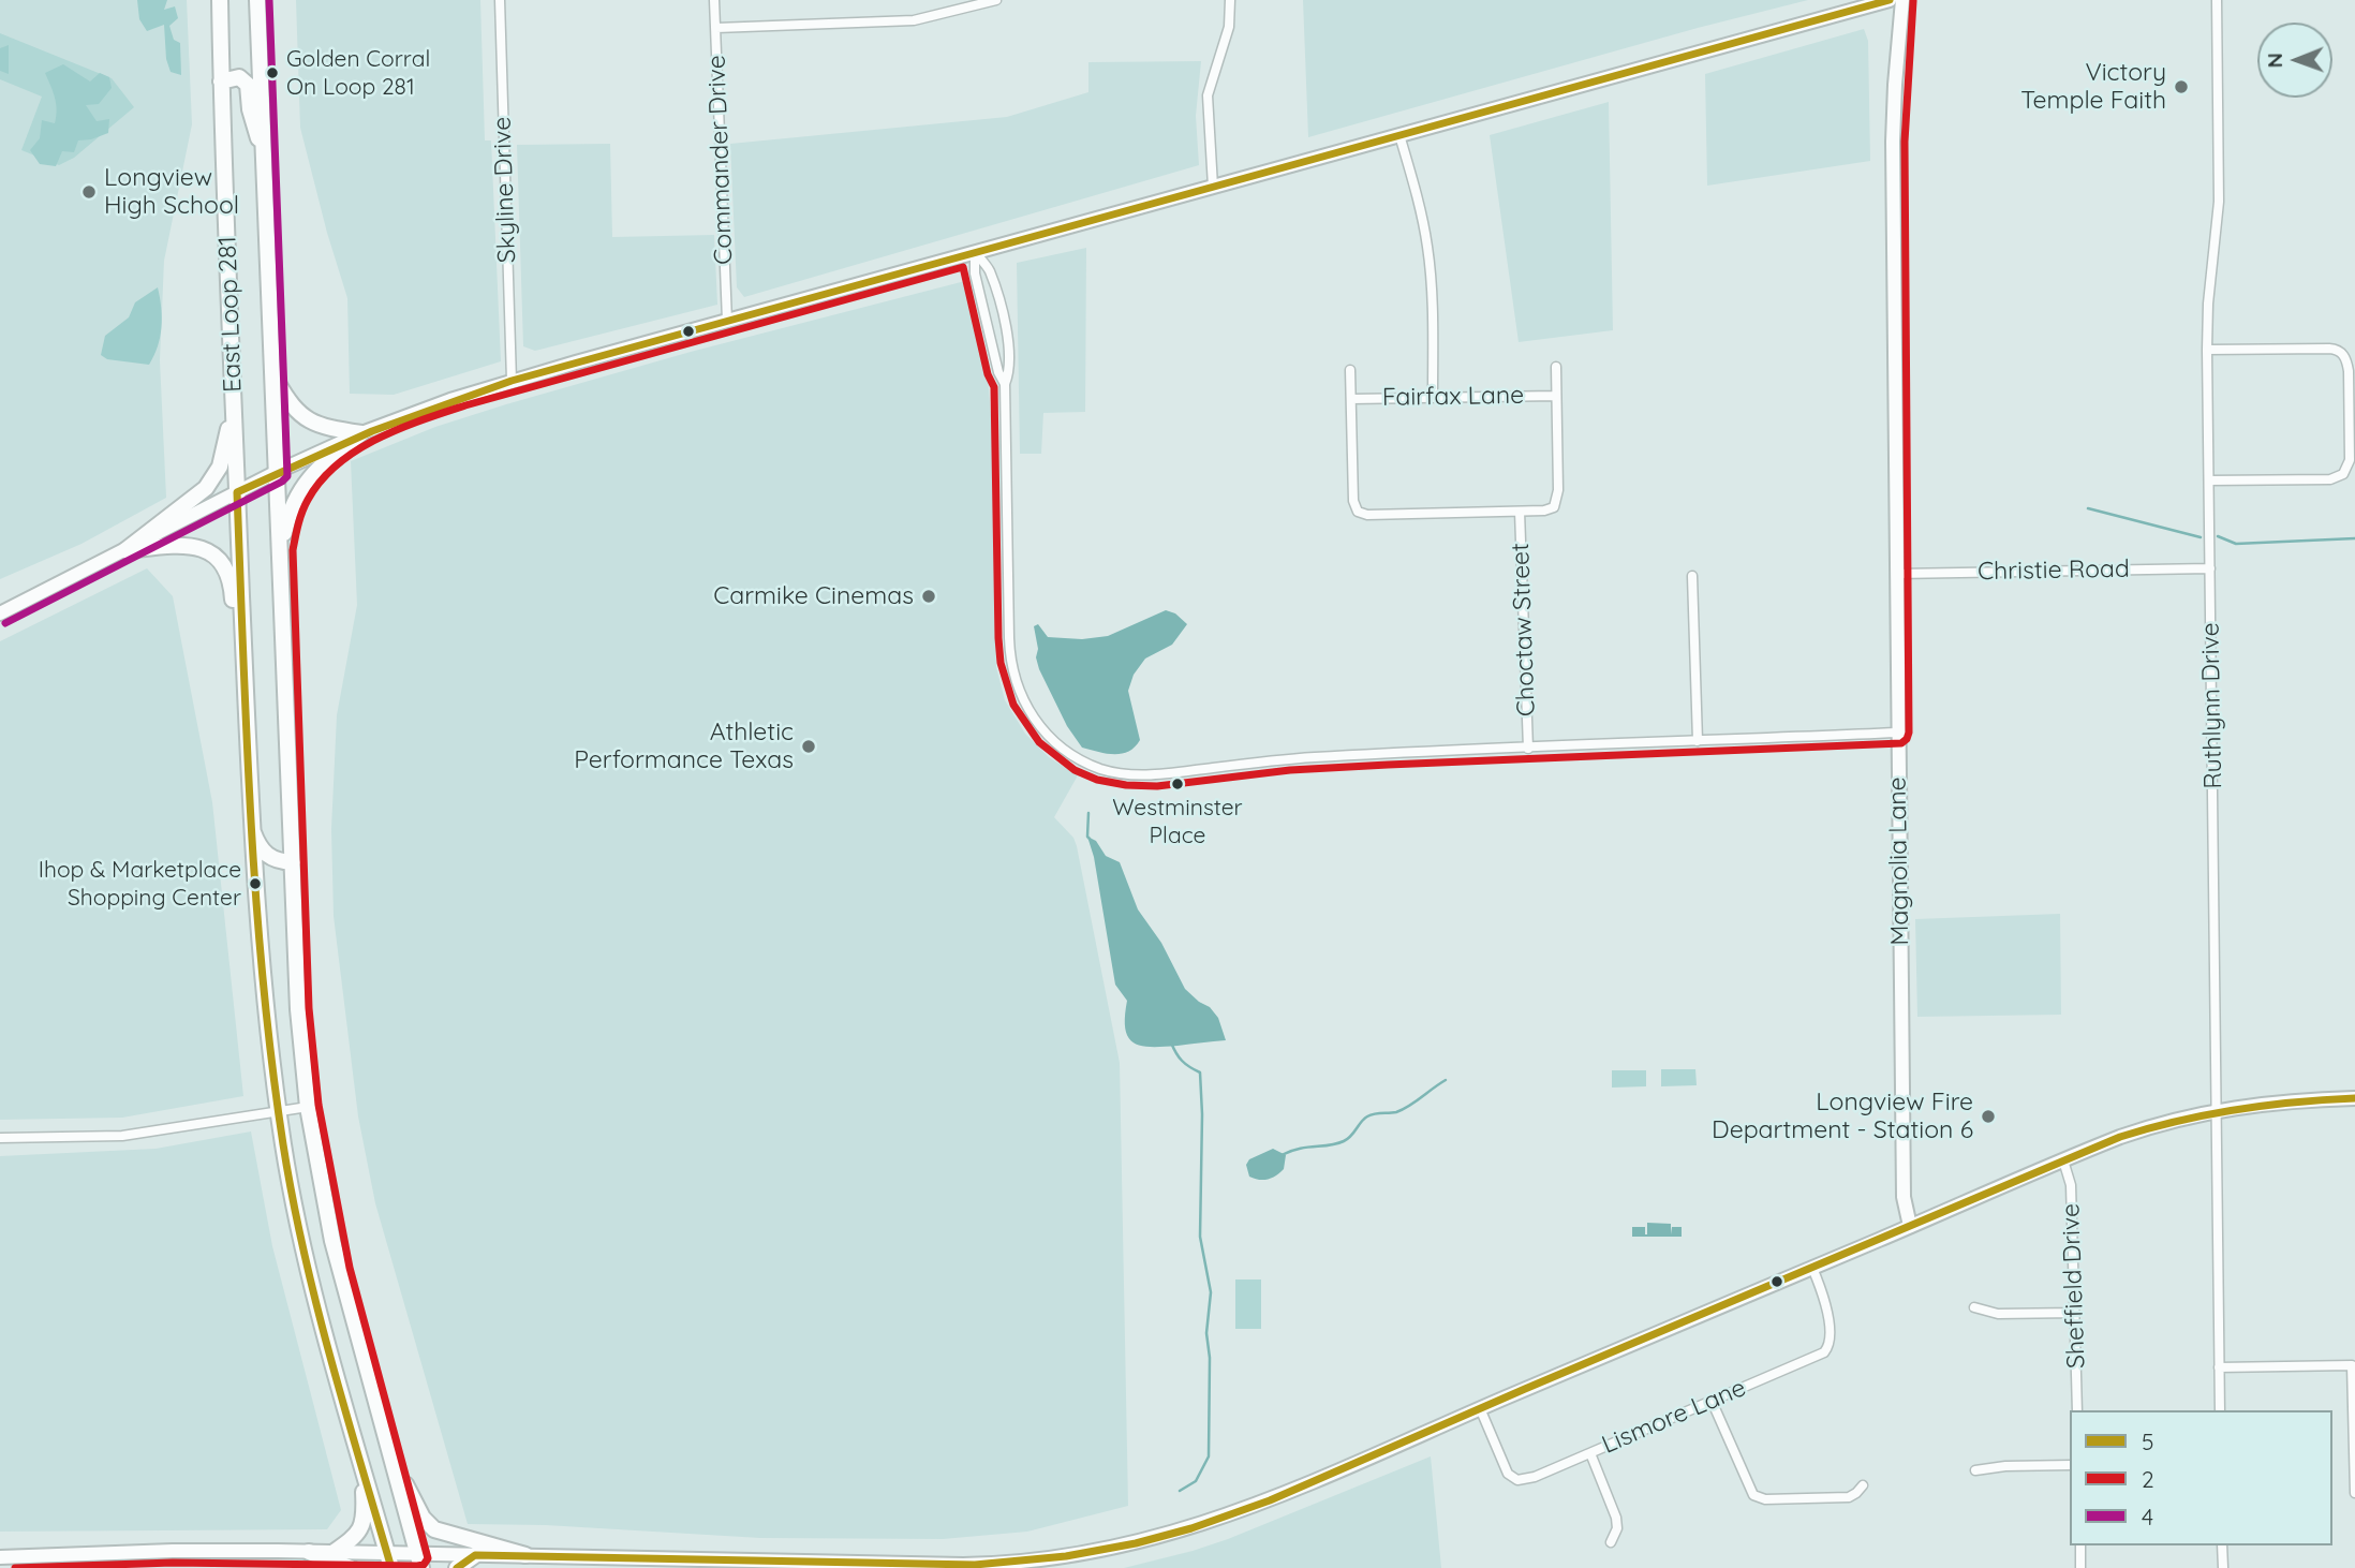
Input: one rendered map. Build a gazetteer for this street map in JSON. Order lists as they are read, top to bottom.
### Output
{
  "streets": {
    "highway": ["East Loop 281"],
    "main road": ["Magnolia Lane"],
    "street": [
      "Commander Drive",
      "Skyline Drive",
      "Fairfax Lane",
      "Christie Road",
      "Choctaw Street",
      "Ruthlynn Drive",
      "Sheffield Drive",
      "Lismore Lane"
    ]
  },
  "crossings": [
    ["Christie Road", "Ruthlynn Drive"],
    ["Christie Road", "Magnolia Lane"]
  ],
  "places": [
    "Golden Corral On Loop 281",
    "Victory Temple Faith",
    "Longview High School",
    "Carmike Cinemas",
    "Athletic Performance Texas",
    "Westminster Place",
    "Ihop & Marketplace Shopping Center",
    "Longview Fire Department - Station 6"
  ],
  "lines": ["transit line 5", "transit line 4", "transit line 2"],
  "legend": ["5", "2", "4"],
  "north": "left"
}
